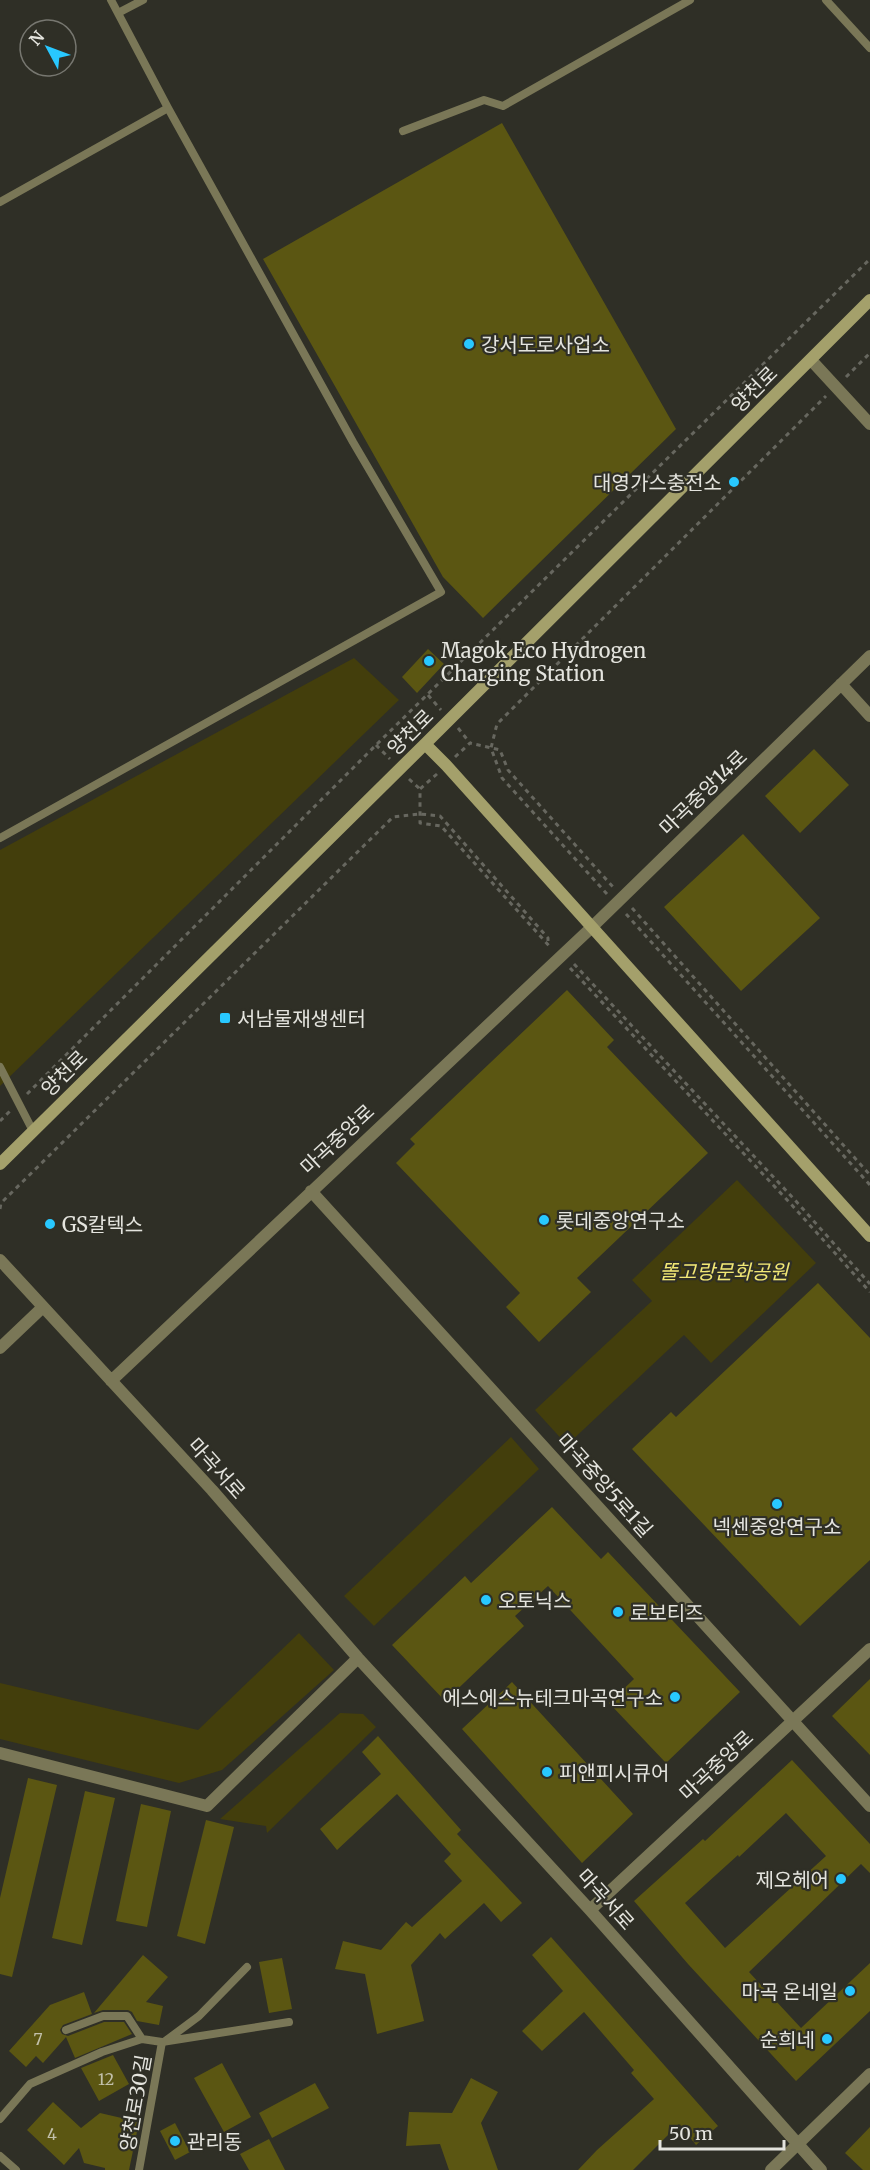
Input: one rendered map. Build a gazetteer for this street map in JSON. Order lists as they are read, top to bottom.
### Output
{
  "streets": {
    "main road": ["양천로"],
    "street": [
      "마곡중앙14로",
      "마곡중앙로",
      "마곡서로",
      "마곡중앙5로1길"
    ],
    "lane": ["양천로30길"]
  },
  "crossings": [
    ["마곡중앙14로", "마곡중앙로"],
    ["마곡중앙로", "마곡서로"],
    ["마곡중앙로", "마곡중앙5로1길"]
  ],
  "parks": ["똘고랑문화공원"],
  "places": {
    "other": [
      "강서도로사업소",
      "대영가스충전소",
      "Magok Eco Hydrogen Charging Station",
      "롯데중앙연구소",
      "GS칼텍스",
      "넥센중앙연구소",
      "오토닉스",
      "로보티즈",
      "에스에스뉴테크마곡연구소",
      "피앤피시큐어",
      "제오헤어",
      "마곡 온네일",
      "순희네",
      "관리동"
    ],
    "transit": ["서남물재생센터"]
  },
  "house_numbers": ["7", "12", "4"],
  "scale_bar": "50 m",
  "north": "top left"
}
